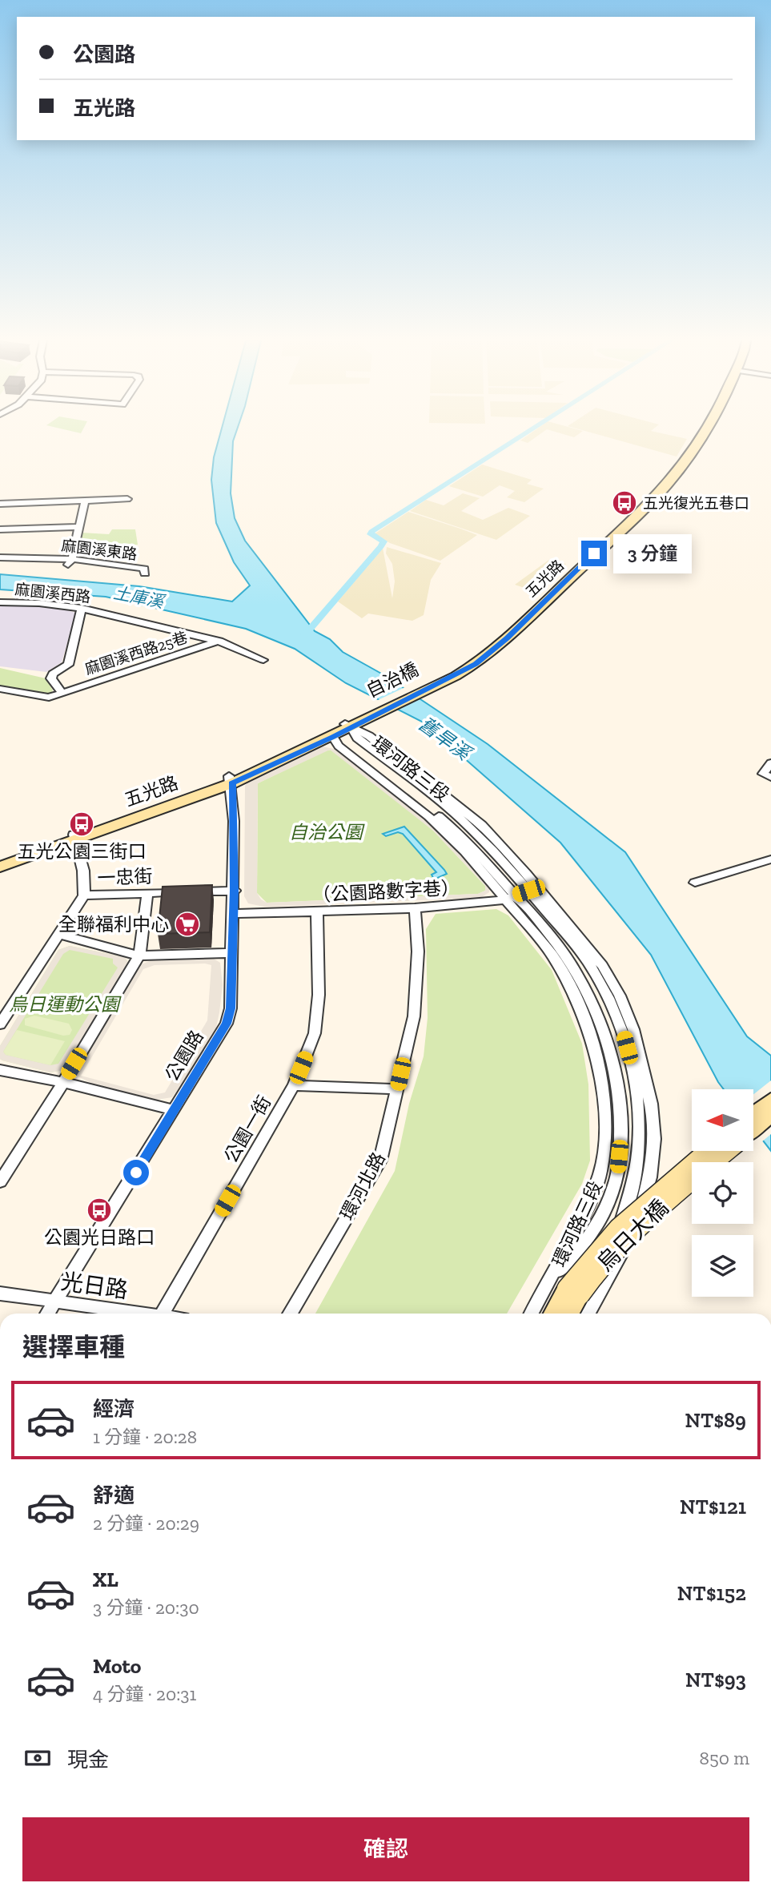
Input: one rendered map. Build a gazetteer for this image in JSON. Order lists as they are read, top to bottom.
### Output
{
  "streets": {
    "main road": ["五光路", "自治橋", "烏日大橋"],
    "street": [
      "麻園溪東路",
      "麻園溪西路",
      "麻園溪西路25巷",
      "環河路三段",
      "一忠街",
      "（公園路數字巷）",
      "公園路",
      "公園一街",
      "環河北路",
      "光日路"
    ]
  },
  "crossings": [
    ["五光路", "自治橋"],
    ["五光路", "環河路三段"],
    ["五光路", "公園路"],
    ["麻園溪西路", "麻園溪西路25巷"],
    ["環河路三段", "（公園路數字巷）"],
    ["一忠街", "公園路"],
    ["（公園路數字巷）", "公園路"],
    ["（公園路數字巷）", "公園一街"],
    ["（公園路數字巷）", "環河北路"],
    ["公園路", "光日路"]
  ],
  "water": ["土庫溪", "舊旱溪"],
  "parks": ["自治公園", "烏日運動公園"],
  "places": {
    "bus stop": ["五光復光五巷口", "五光公園三街口", "公園光日路口"],
    "supermarket": ["全聯福利中心"]
  },
  "north": "left",
  "page": {
    "banner": ["公園路", "五光路"],
    "bubble": "3 分鐘",
    "heading": "選擇車種",
    "list": [
      {
        "name": "經濟",
        "note": "1 分鐘 · 20:28",
        "value": "NT$89"
      },
      {
        "name": "舒適",
        "note": "2 分鐘 · 20:29",
        "value": "NT$121"
      },
      {
        "name": "XL",
        "note": "3 分鐘 · 20:30",
        "value": "NT$152"
      },
      {
        "name": "Moto",
        "note": "4 分鐘 · 20:31",
        "value": "NT$93"
      }
    ],
    "pay": ["現金", "850 m"],
    "buttons": "確認"
  }
}
